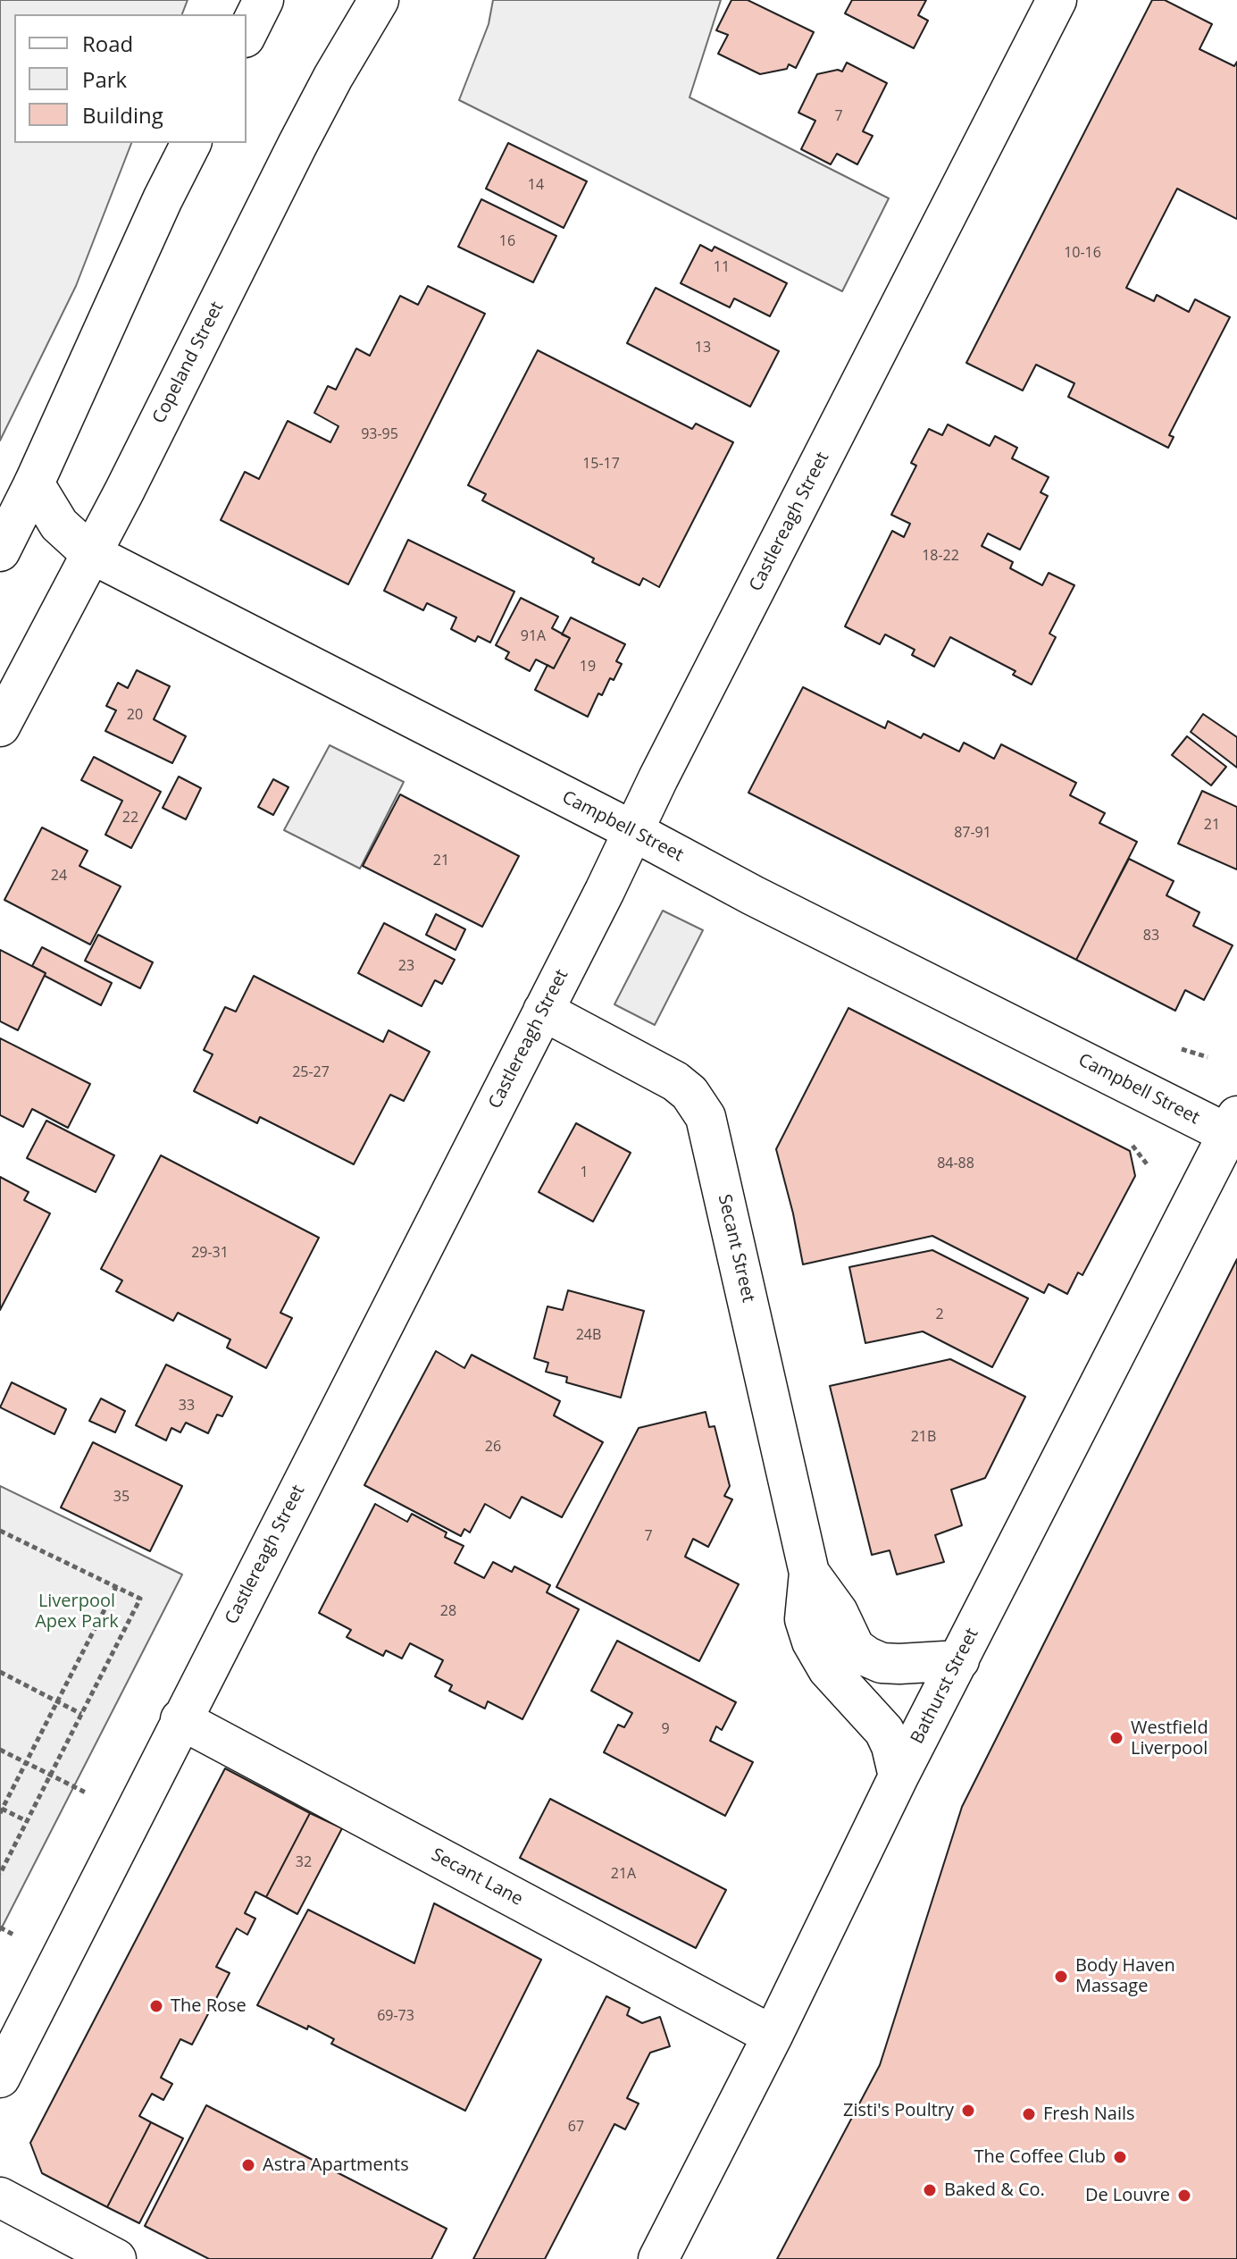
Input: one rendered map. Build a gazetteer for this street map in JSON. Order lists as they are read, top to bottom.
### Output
{
  "streets": {
    "main road": [
      "Copeland Street",
      "Castlereagh Street",
      "Campbell Street",
      "Secant Street",
      "Bathurst Street",
      "Secant Lane"
    ]
  },
  "crossings": [
    ["Copeland Street", "Campbell Street"],
    ["Castlereagh Street", "Campbell Street"],
    ["Castlereagh Street", "Secant Street"],
    ["Castlereagh Street", "Secant Lane"],
    ["Campbell Street", "Bathurst Street"],
    ["Secant Street", "Bathurst Street"],
    ["Bathurst Street", "Secant Lane"]
  ],
  "parks": ["Liverpool Apex Park"],
  "places": [
    "Westfield Liverpool",
    "Body Haven Massage",
    "The Rose",
    "Zisti's Poultry",
    "Fresh Nails",
    "The Coffee Club",
    "Astra Apartments",
    "Baked & Co.",
    "De Louvre"
  ],
  "house_numbers": [
    "7",
    "14",
    "16",
    "10-16",
    "11",
    "13",
    "93-95",
    "15-17",
    "18-22",
    "91A",
    "19",
    "20",
    "22",
    "21",
    "87-91",
    "21",
    "24",
    "83",
    "23",
    "25-27",
    "84-88",
    "1",
    "29-31",
    "2",
    "24B",
    "33",
    "21B",
    "26",
    "35",
    "7",
    "28",
    "9",
    "32",
    "21A",
    "69-73",
    "67"
  ],
  "legend": ["Road", "Park", "Building"]
}
